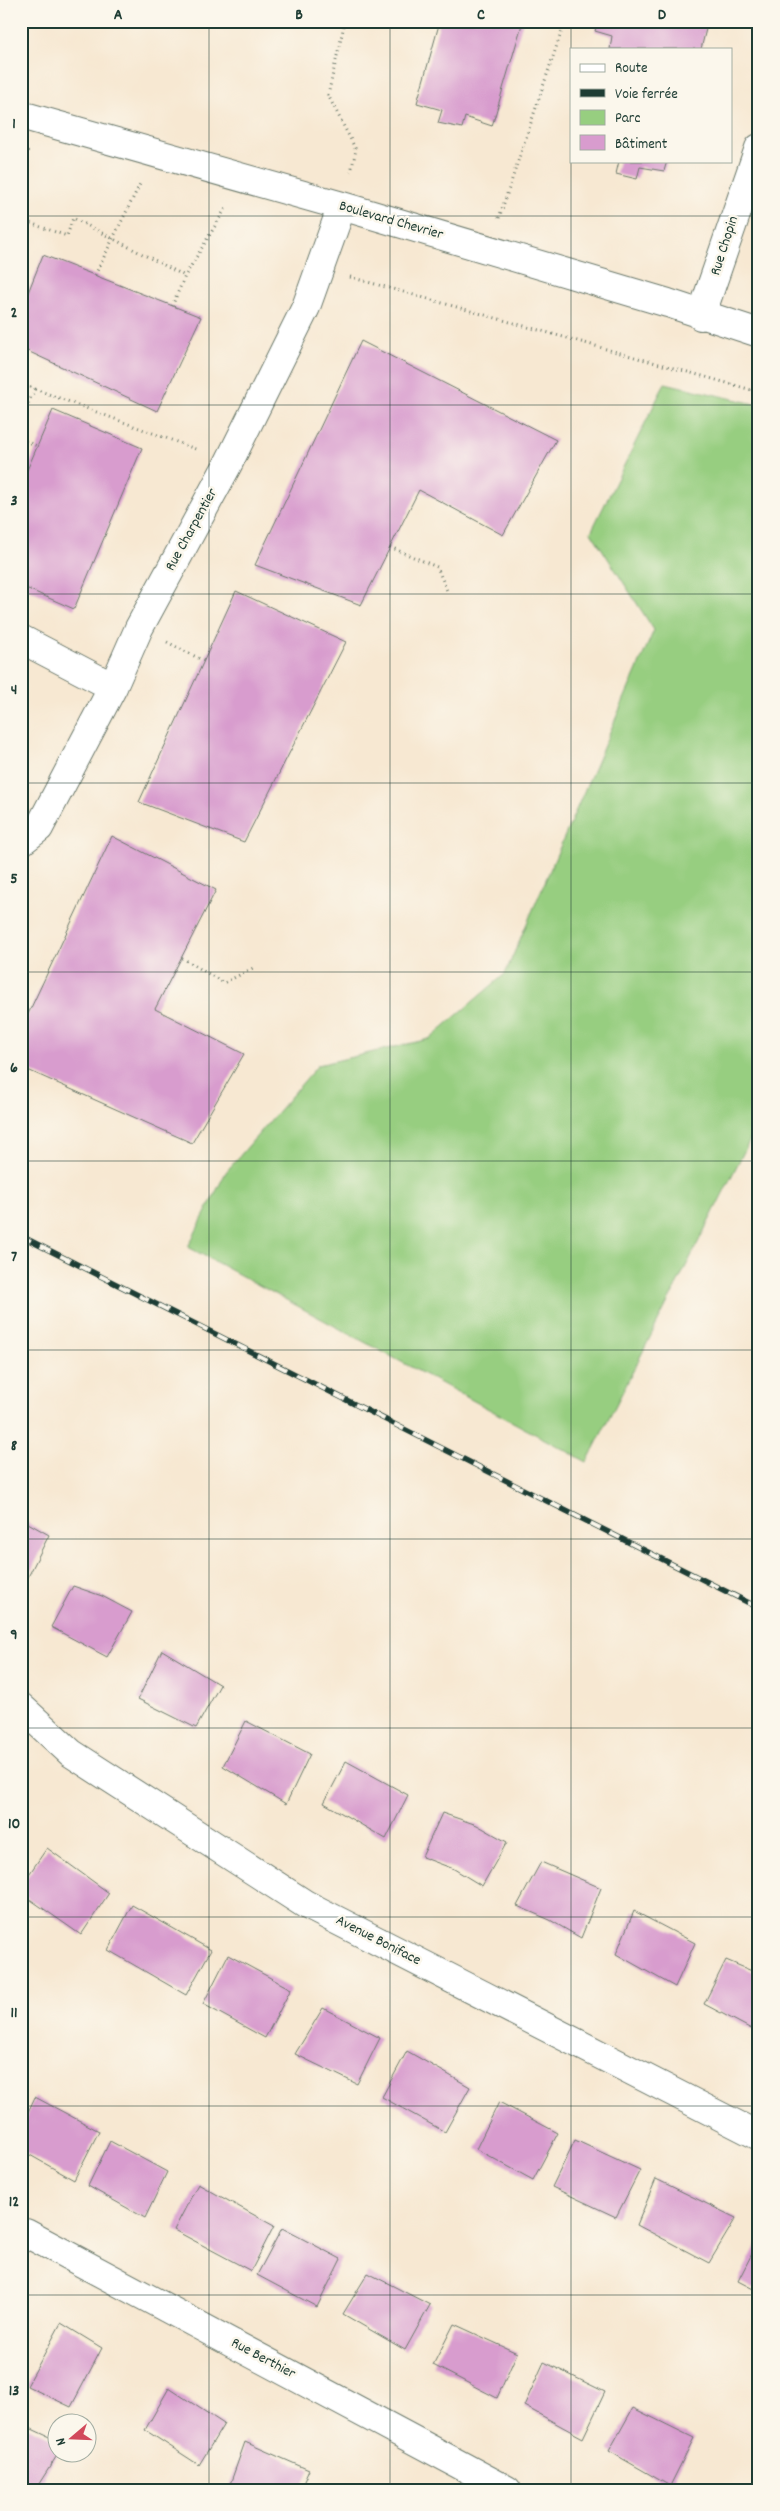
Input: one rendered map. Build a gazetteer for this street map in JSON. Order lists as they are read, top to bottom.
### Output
{
  "streets": {
    "street": [
      "Boulevard Chevrier",
      "Rue Chopin",
      "Rue Charpentier",
      "Avenue Boniface",
      "Rue Berthier"
    ]
  },
  "crossings": [
    ["Boulevard Chevrier", "Rue Chopin"],
    ["Boulevard Chevrier", "Rue Charpentier"]
  ],
  "legend": [
    "Route",
    "Voie ferrée",
    "Parc",
    "Bâtiment"
  ],
  "north": "left",
  "grid": {
    "columns": [
      "A",
      "B",
      "C",
      "D"
    ],
    "rows": [
      "1",
      "2",
      "3",
      "4",
      "5",
      "6",
      "7",
      "8",
      "9",
      "10",
      "11",
      "12",
      "13"
    ]
  }
}
